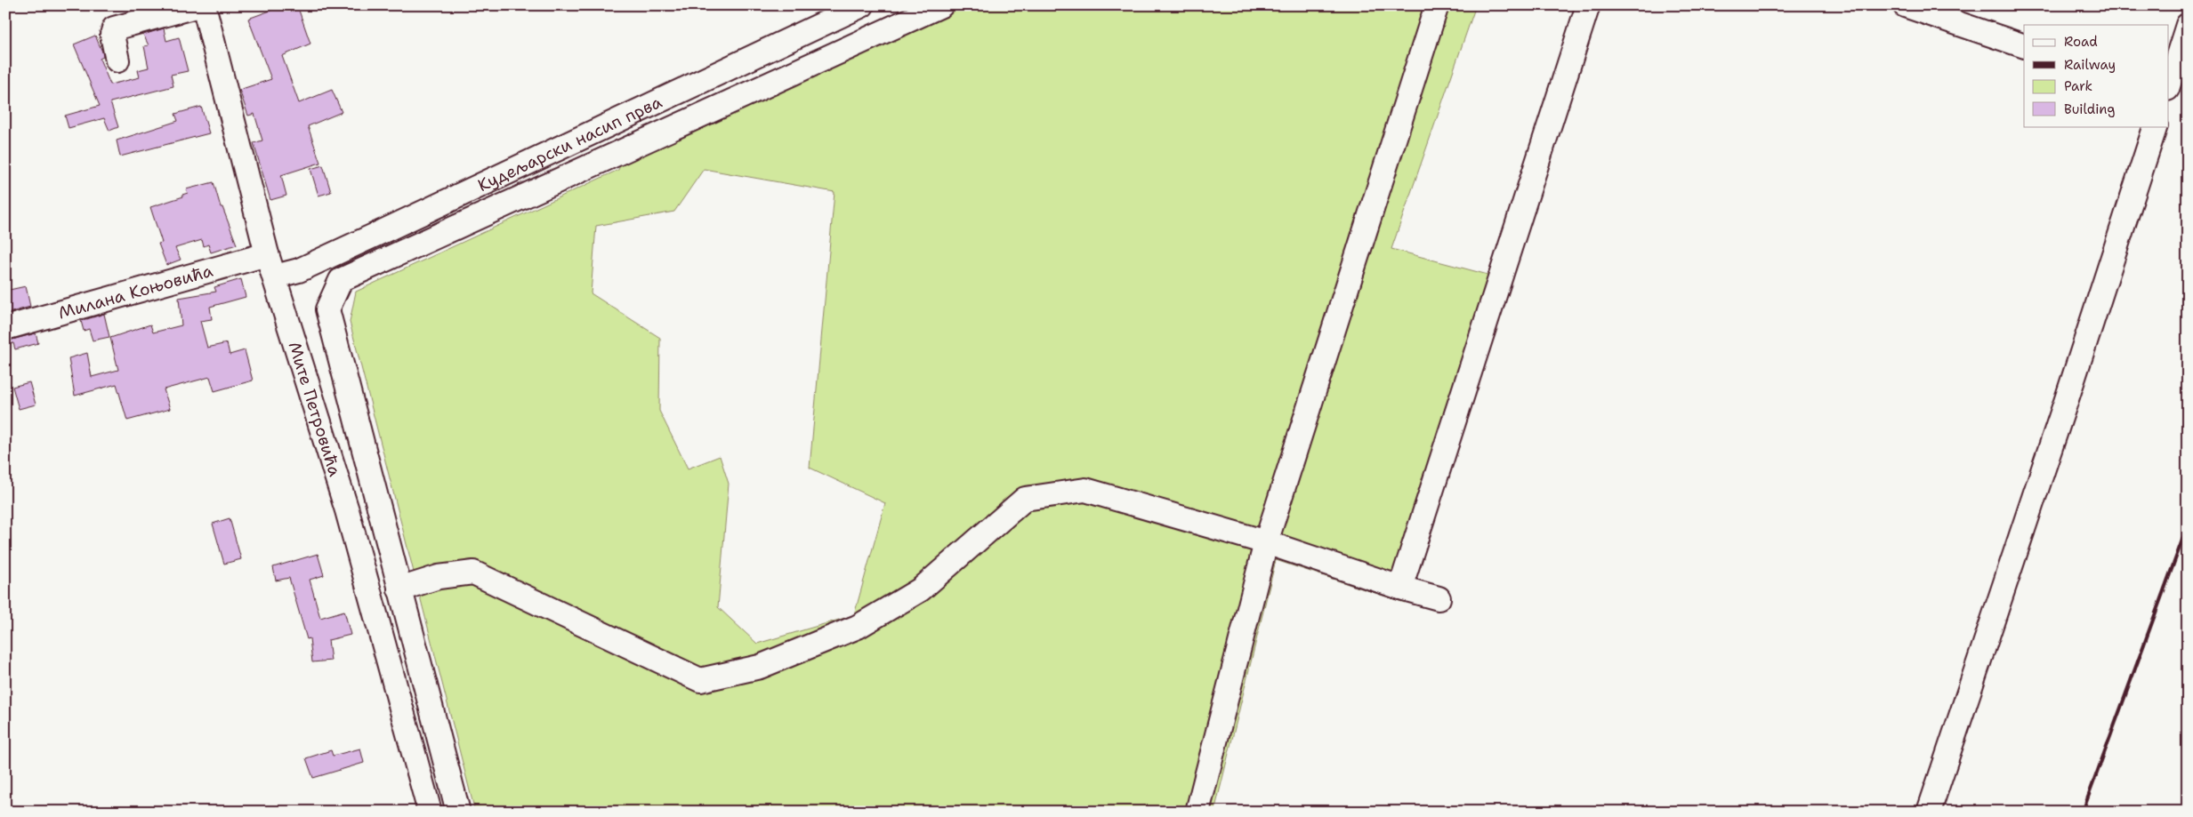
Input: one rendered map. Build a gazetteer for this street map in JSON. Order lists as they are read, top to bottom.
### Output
{
  "streets": {
    "street": ["Кудељарски насип прва", "Милана Коњовића", "Мите Петровића"]
  },
  "crossings": [
    ["Кудељарски насип прва", "Мите Петровића"],
    ["Милана Коњовића", "Мите Петровића"]
  ],
  "legend": [
    "Road",
    "Railway",
    "Park",
    "Building"
  ]
}
